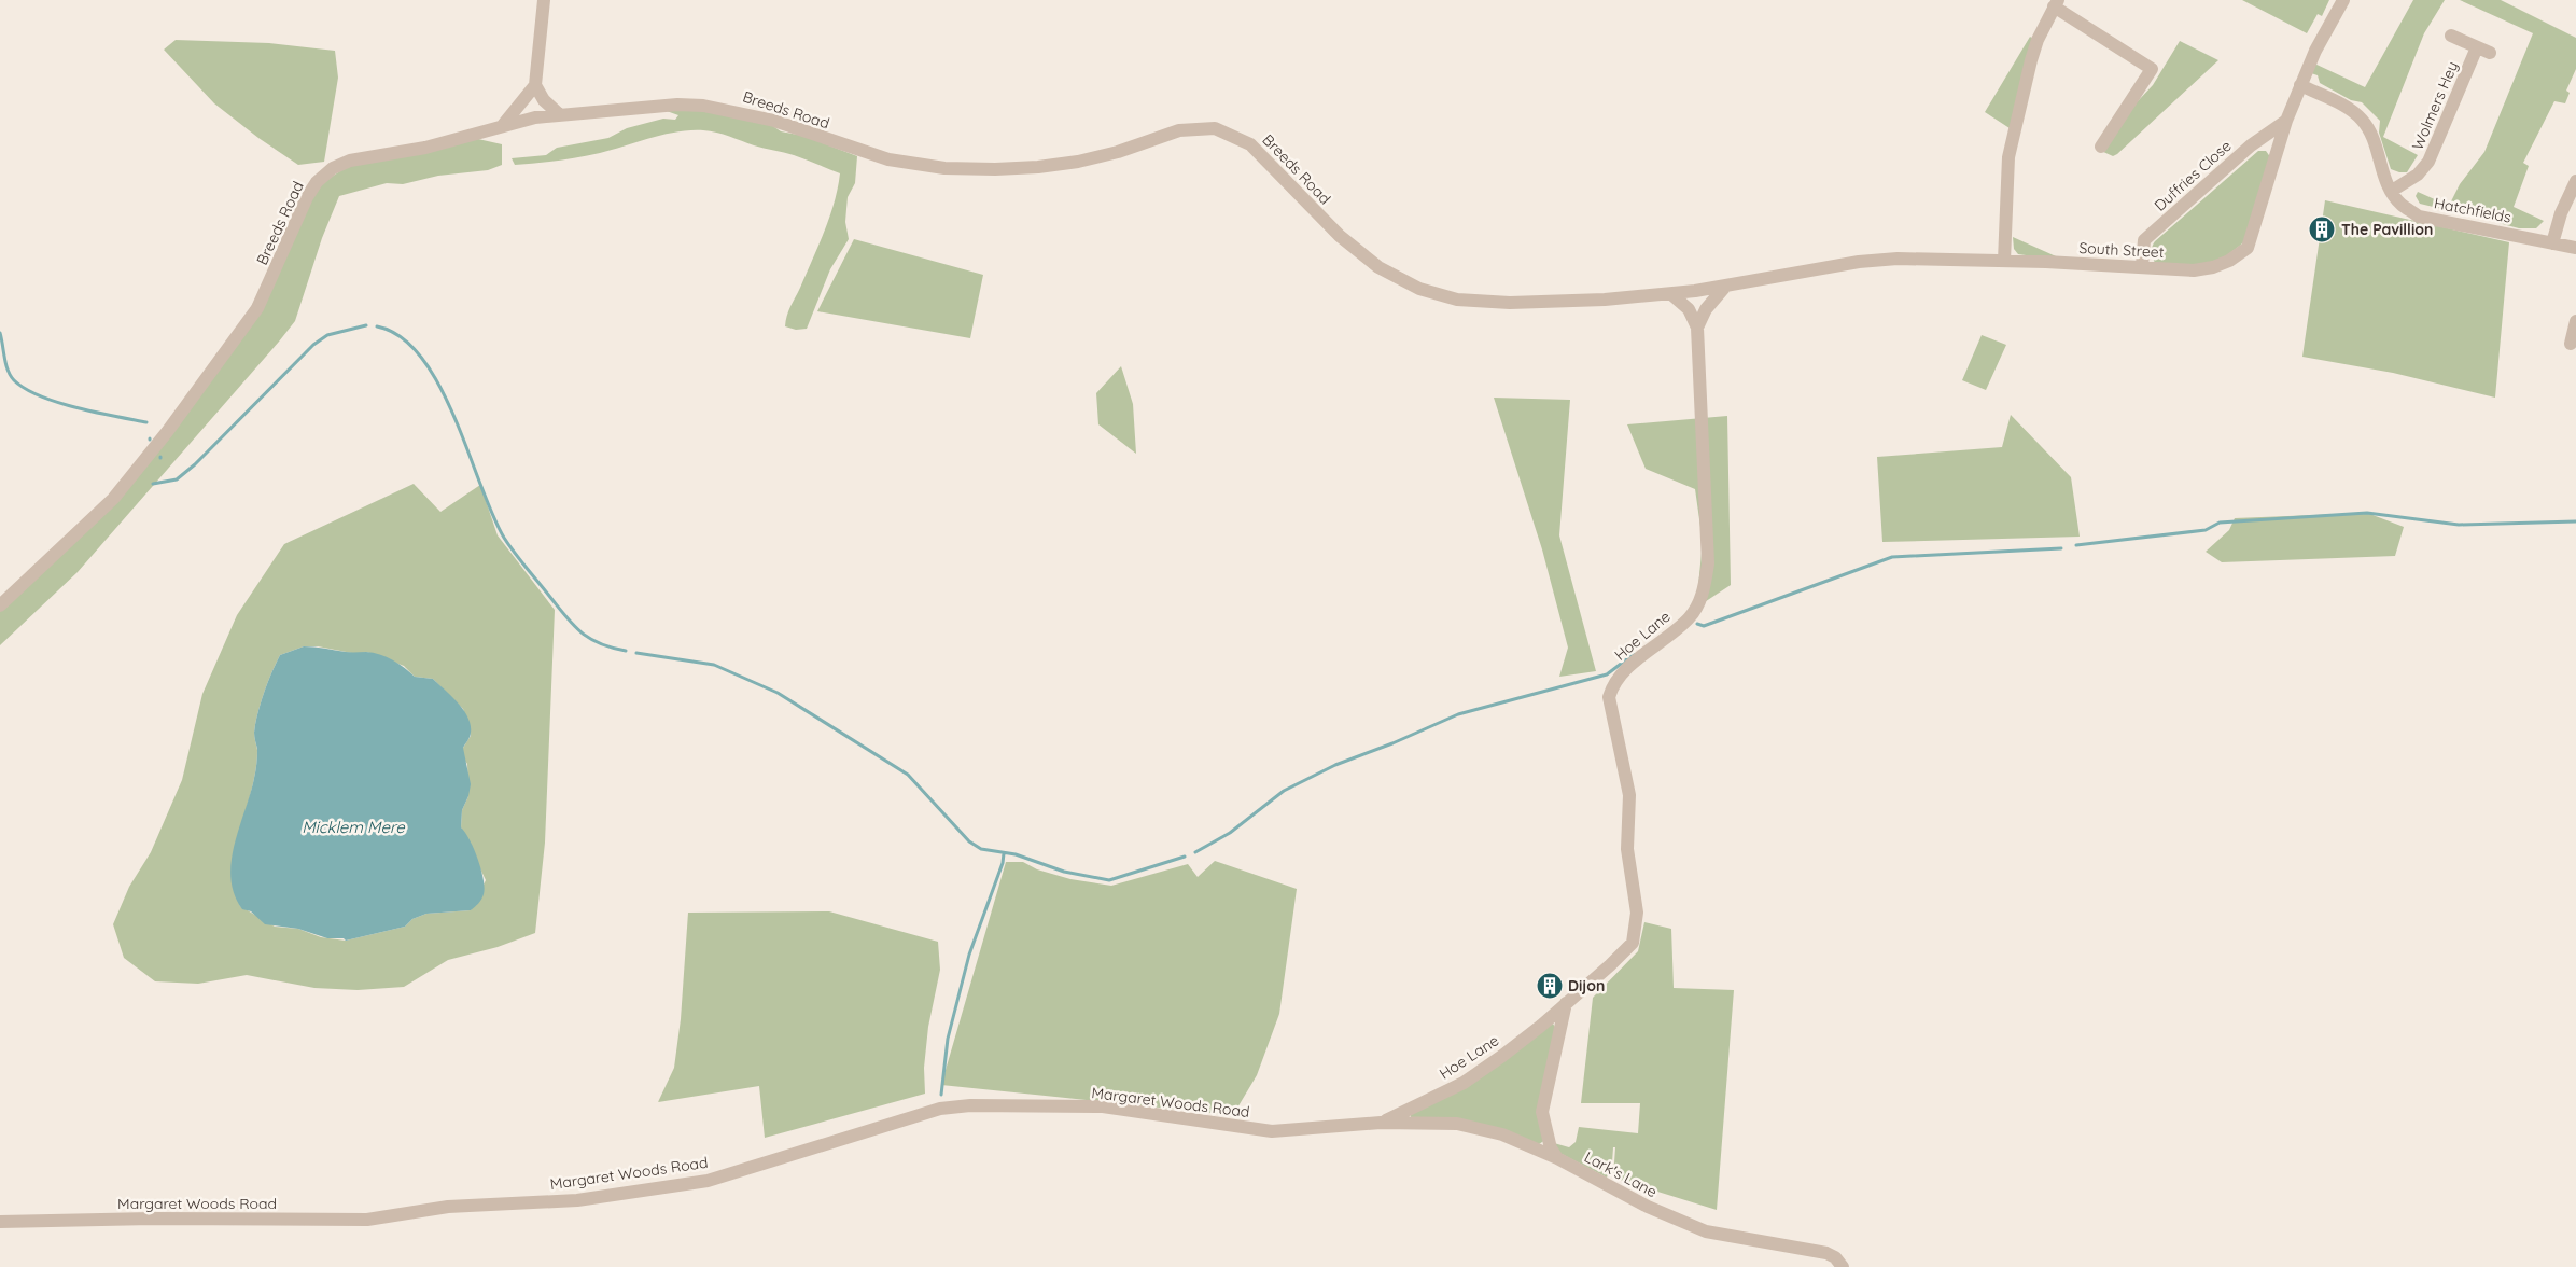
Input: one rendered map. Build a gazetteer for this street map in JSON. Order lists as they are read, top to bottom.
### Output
{
  "streets": {
    "street": [
      "Wolmers Hey",
      "Breeds Road",
      "Duffries Close",
      "Hatchfields",
      "South Street",
      "Hoe Lane",
      "Margaret Woods Road",
      "Lark's Lane"
    ]
  },
  "crossings": [
    ["Wolmers Hey", "Hatchfields"],
    ["Breeds Road", "South Street"],
    ["Breeds Road", "Hoe Lane"],
    ["Duffries Close", "South Street"],
    ["Hatchfields", "South Street"],
    ["Hoe Lane", "Margaret Woods Road"],
    ["Hoe Lane", "Lark's Lane"],
    ["Margaret Woods Road", "Lark's Lane"]
  ],
  "water": ["Micklem Mere"],
  "places": {
    "building": ["The Pavillion", "Dijon"]
  }
}
